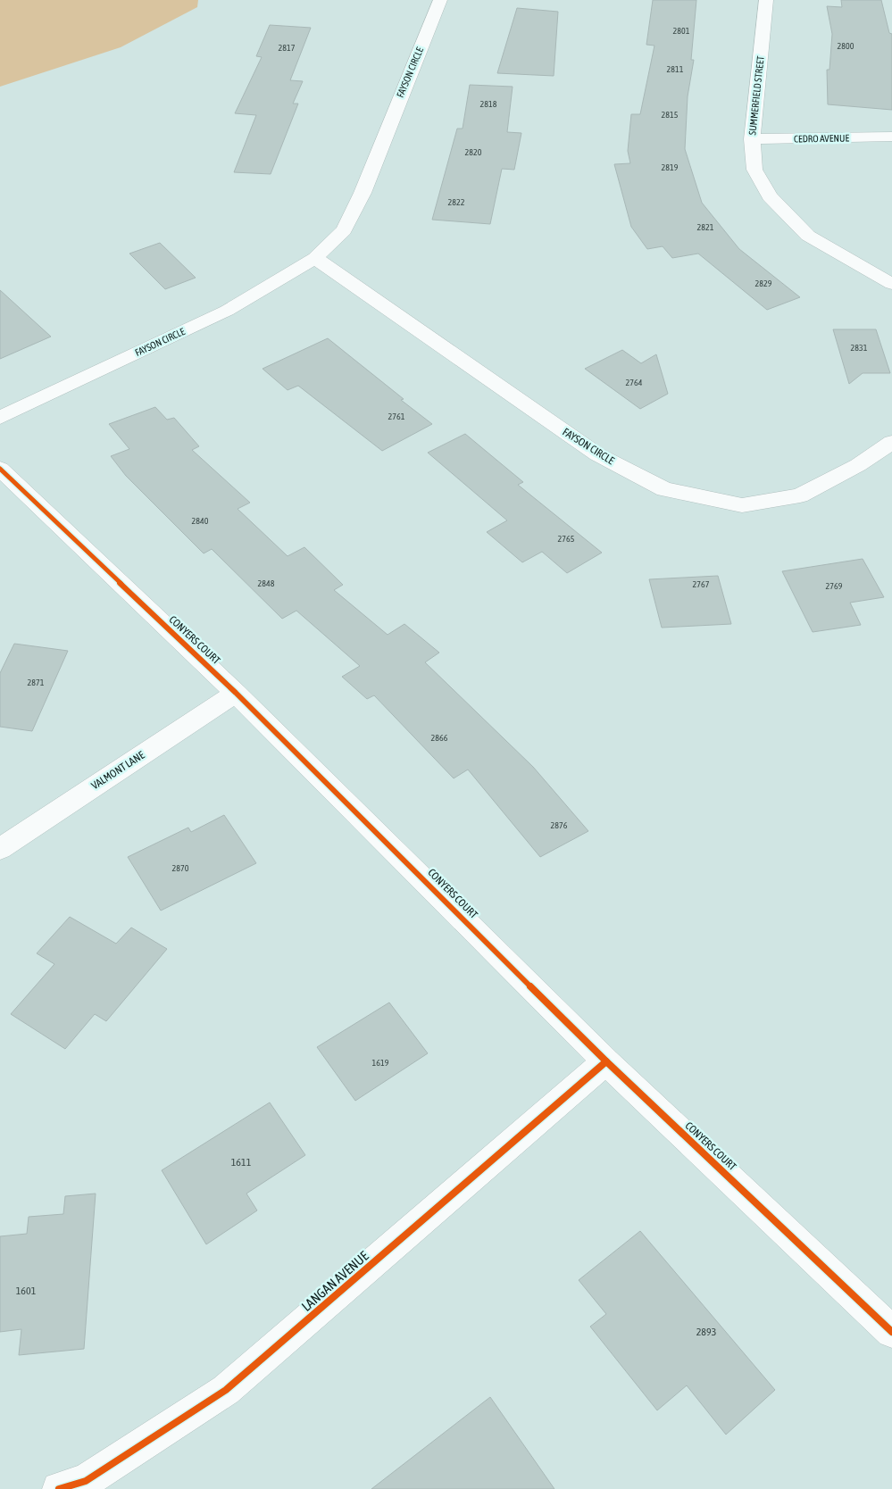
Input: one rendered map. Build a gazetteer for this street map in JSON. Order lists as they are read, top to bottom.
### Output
{
  "streets": {
    "street": [
      "FAYSON CIRCLE",
      "SUMMERFIELD STREET",
      "CEDRO AVENUE",
      "CONYERS COURT",
      "VALMONT LANE",
      "LANGAN AVENUE"
    ]
  },
  "crossings": [
    ["SUMMERFIELD STREET", "CEDRO AVENUE"],
    ["CONYERS COURT", "VALMONT LANE"],
    ["CONYERS COURT", "LANGAN AVENUE"]
  ],
  "house_numbers": [
    "2801",
    "2800",
    "2817",
    "2811",
    "2818",
    "2815",
    "2820",
    "2819",
    "2822",
    "2821",
    "2829",
    "2831",
    "2764",
    "2761",
    "2840",
    "2765",
    "2848",
    "2767",
    "2769",
    "2871",
    "2866",
    "2876",
    "2870",
    "1619",
    "1611",
    "1601",
    "2893"
  ]
}
